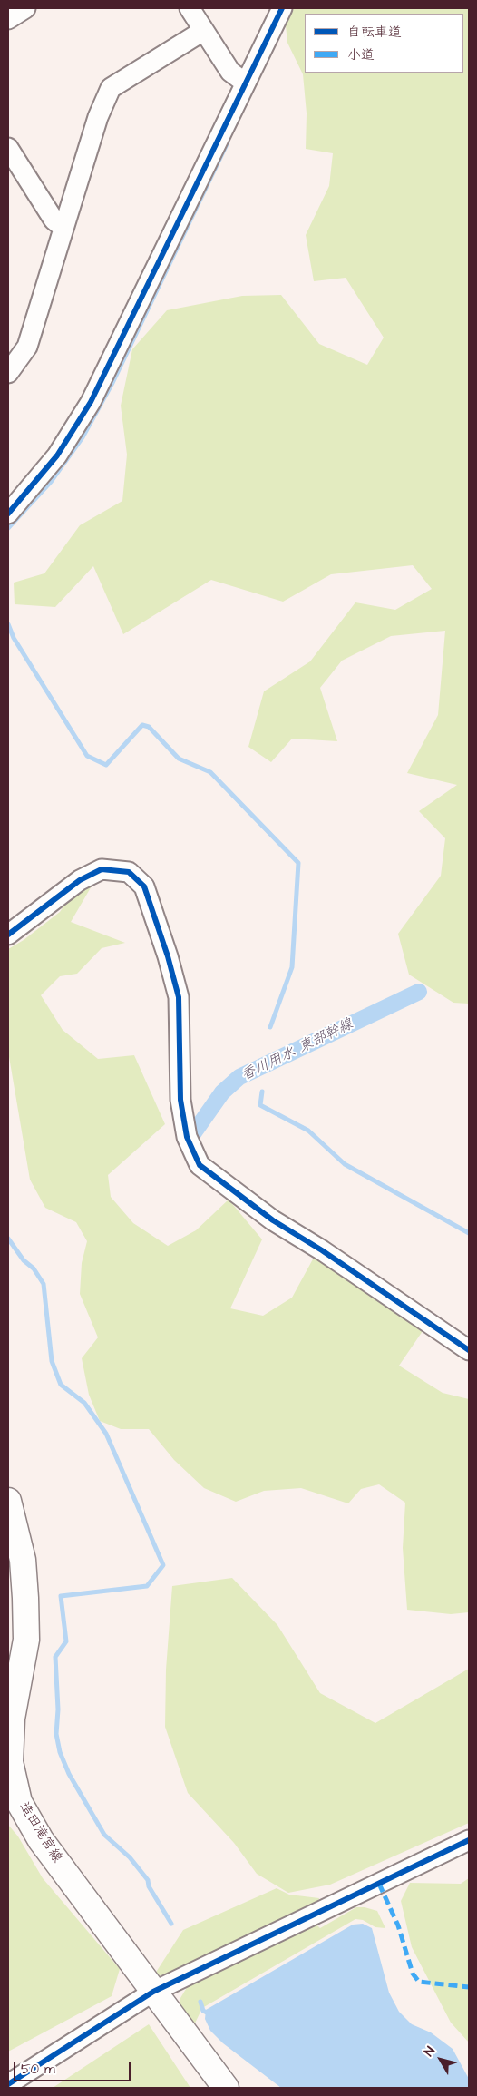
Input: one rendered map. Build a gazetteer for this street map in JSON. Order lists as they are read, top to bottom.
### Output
{
  "streets": {
    "main road": ["造田滝宮線"]
  },
  "water": ["香川用水 東部幹線"],
  "legend": ["自転車道", "小道"],
  "scale_bar": "50 m",
  "north": "top left"
}
